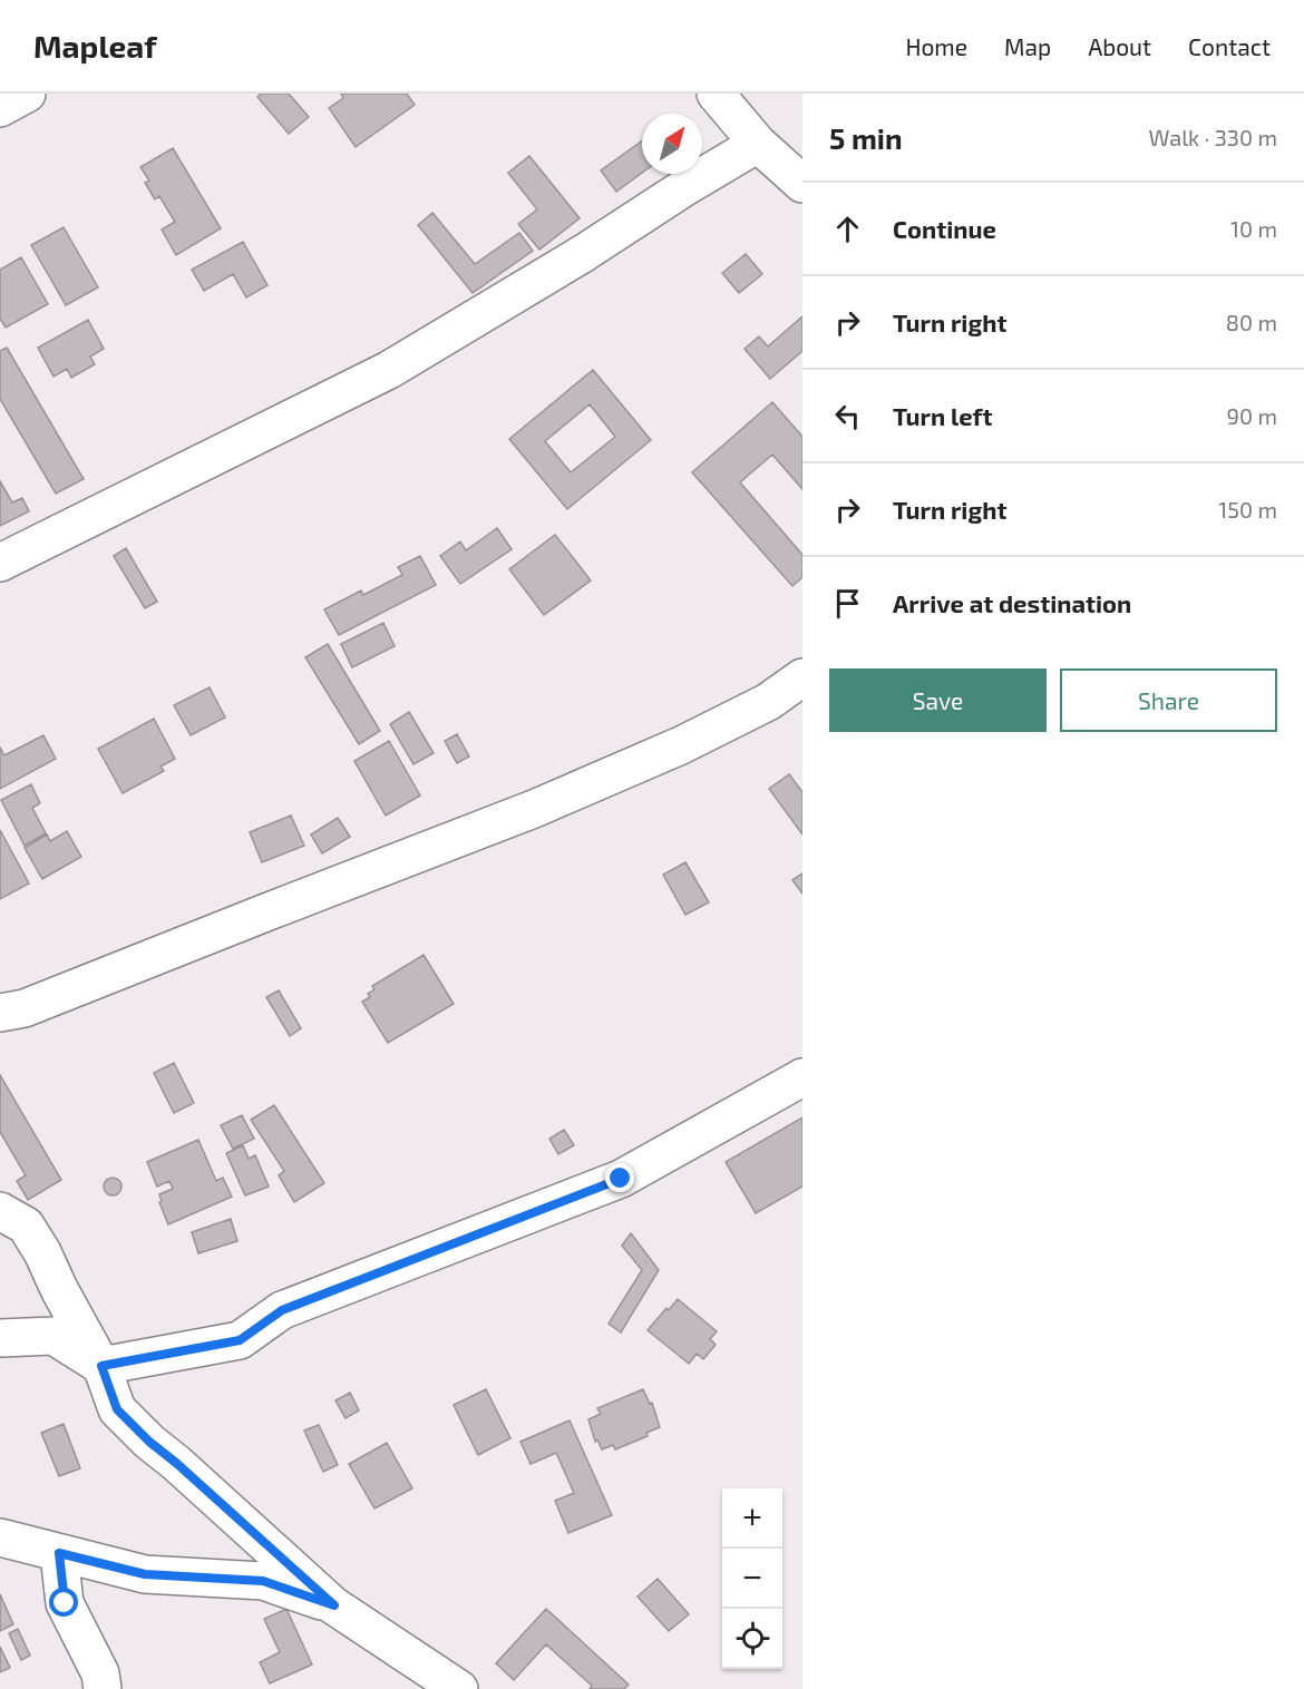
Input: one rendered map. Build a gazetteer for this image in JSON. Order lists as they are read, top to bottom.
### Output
{
  "north": "top right",
  "page": {
    "header": "Mapleaf",
    "nav": [
      "Home",
      "Map",
      "About",
      "Contact"
    ],
    "heading": ["5 min", "Walk · 330 m"],
    "list": [
      ["Continue", "10 m"],
      ["Turn right", "80 m"],
      ["Turn left", "90 m"],
      ["Turn right", "150 m"],
      "Arrive at destination"
    ],
    "buttons": ["Save", "Share"],
    "map_buttons": ["+", "−"]
  }
}
